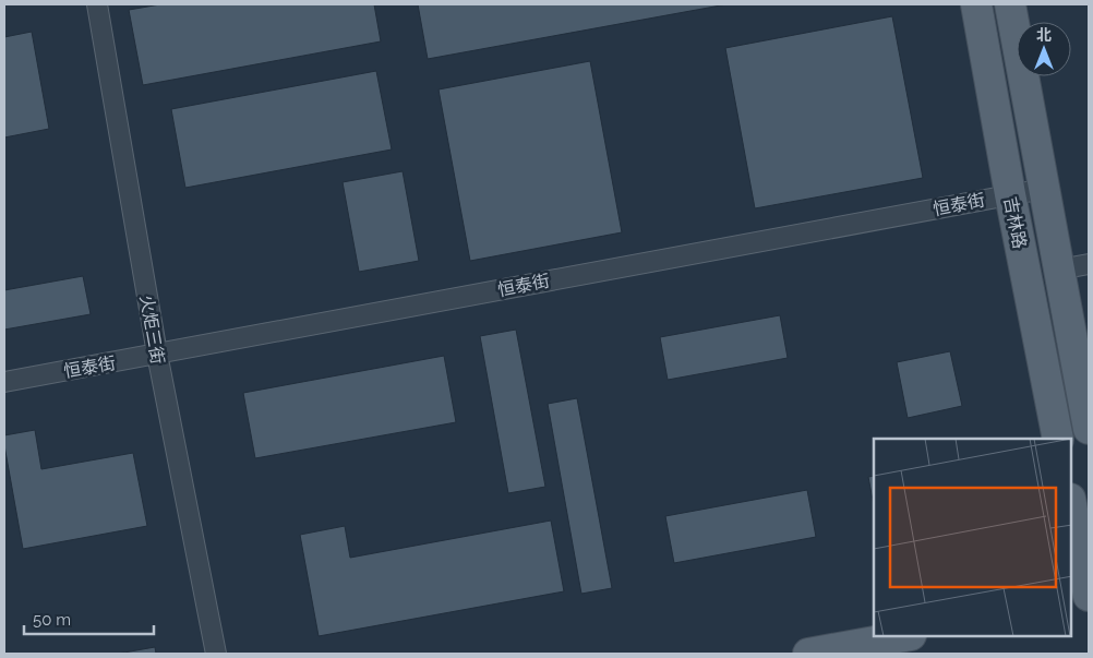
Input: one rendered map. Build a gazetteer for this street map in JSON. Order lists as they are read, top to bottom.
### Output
{
  "streets": {
    "main road": ["吉林路"],
    "street": ["恒泰街", "火炬三街"]
  },
  "crossings": [
    ["恒泰街", "吉林路"],
    ["恒泰街", "火炬三街"]
  ],
  "scale_bar": "50 m",
  "north": "top"
}
